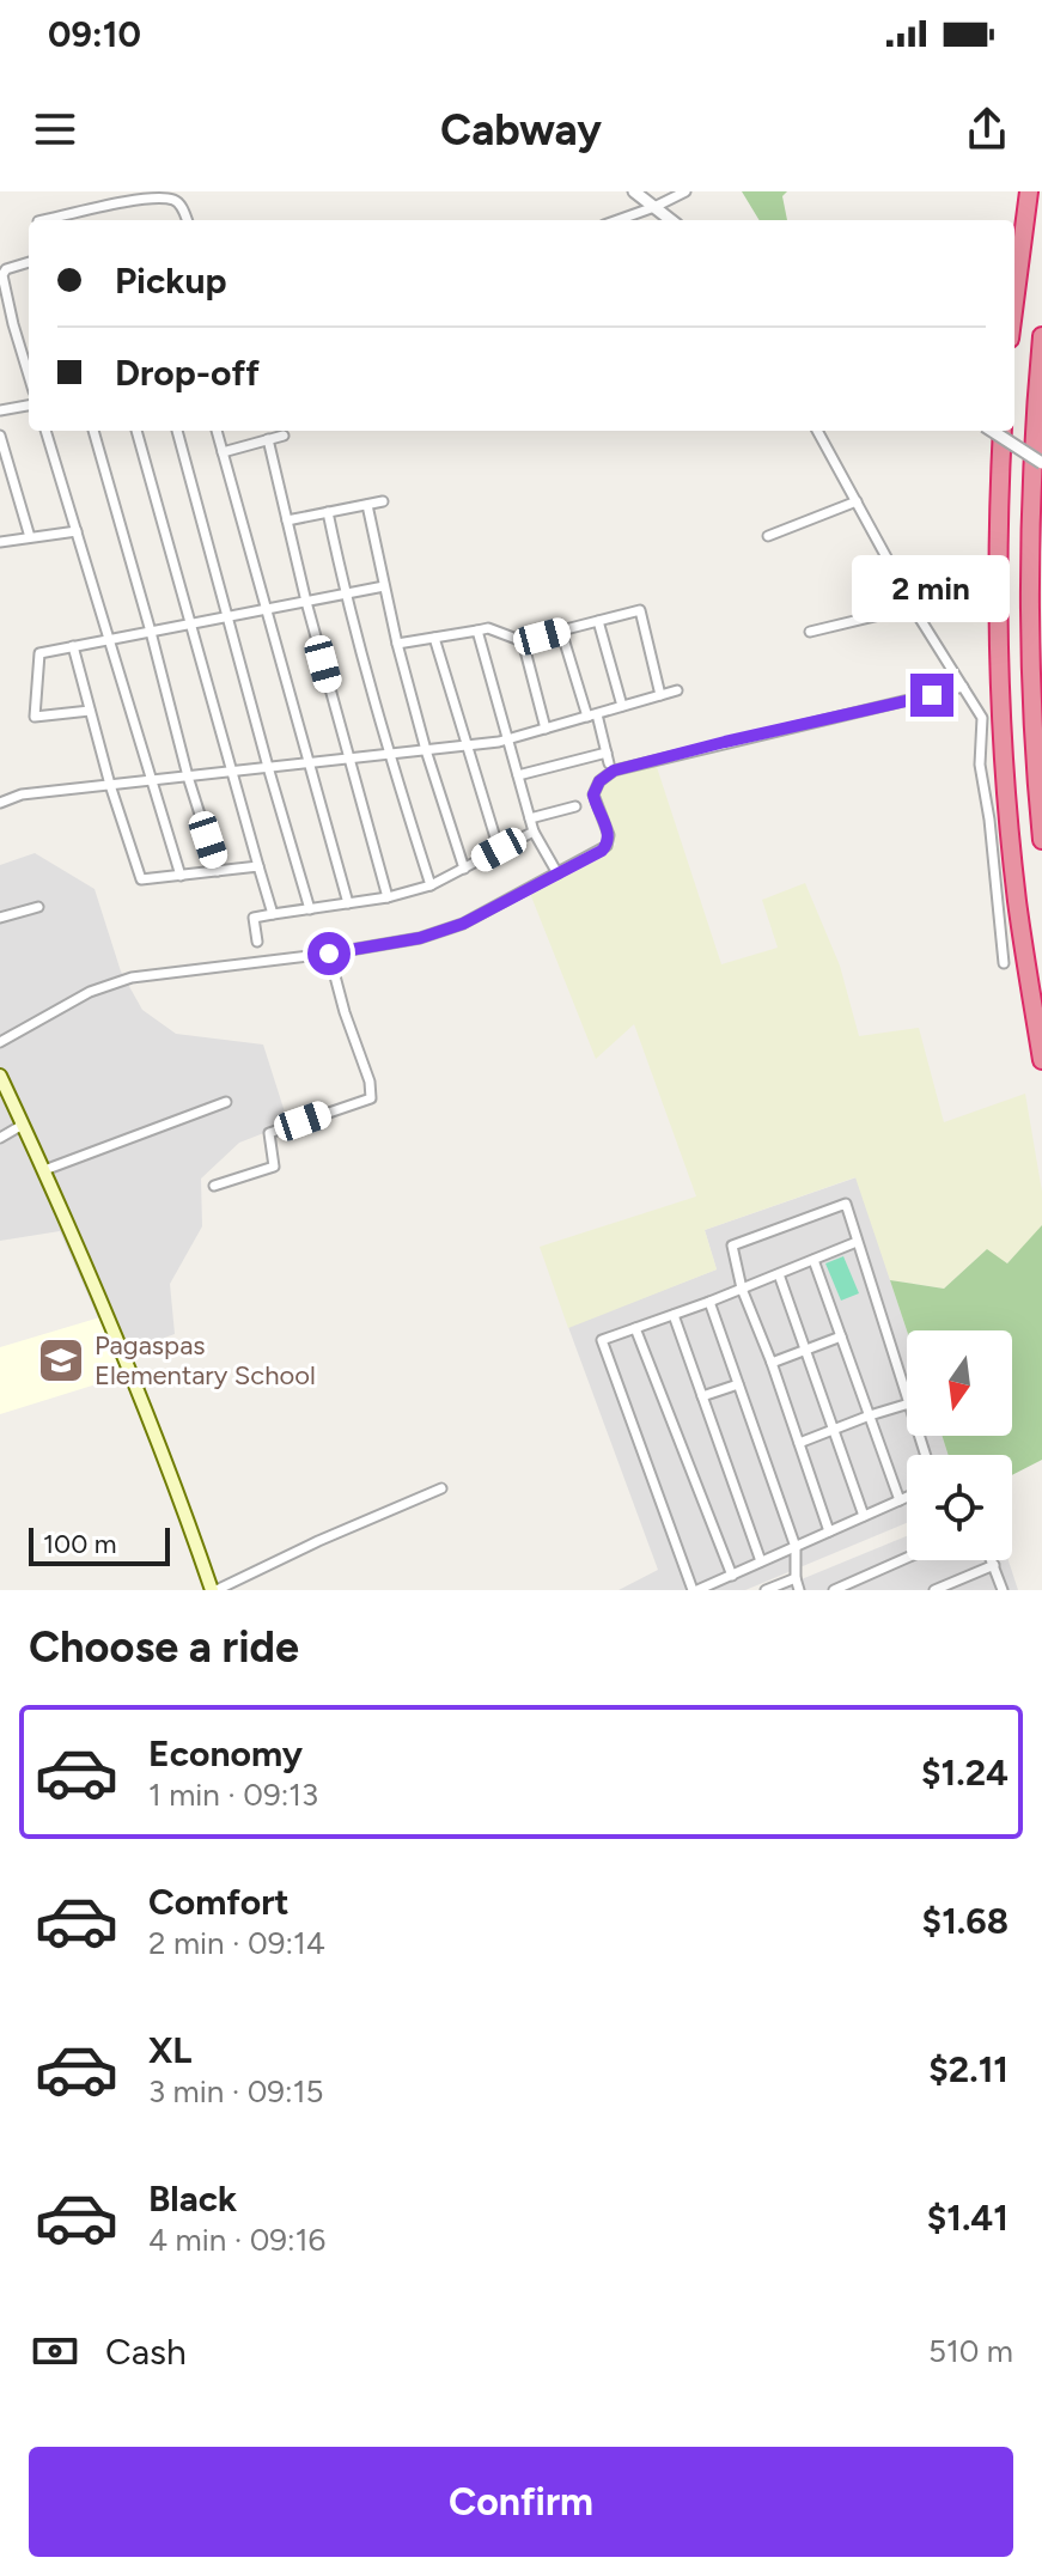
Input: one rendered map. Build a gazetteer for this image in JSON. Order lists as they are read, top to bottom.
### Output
{
  "places": {
    "school or university": ["Pagaspas Elementary School"]
  },
  "scale_bar": "100 m",
  "north": "bottom",
  "page": {
    "status": "09:10",
    "header": "Cabway",
    "banner": ["Pickup", "Drop-off"],
    "bubble": "2 min",
    "scale": "100 m",
    "heading": "Choose a ride",
    "list": [
      {
        "name": "Economy",
        "note": "1 min · 09:13",
        "value": "$1.24"
      },
      {
        "name": "Comfort",
        "note": "2 min · 09:14",
        "value": "$1.68"
      },
      {
        "name": "XL",
        "note": "3 min · 09:15",
        "value": "$2.11"
      },
      {
        "name": "Black",
        "note": "4 min · 09:16",
        "value": "$1.41"
      }
    ],
    "pay": ["Cash", "510 m"],
    "buttons": "Confirm"
  }
}
